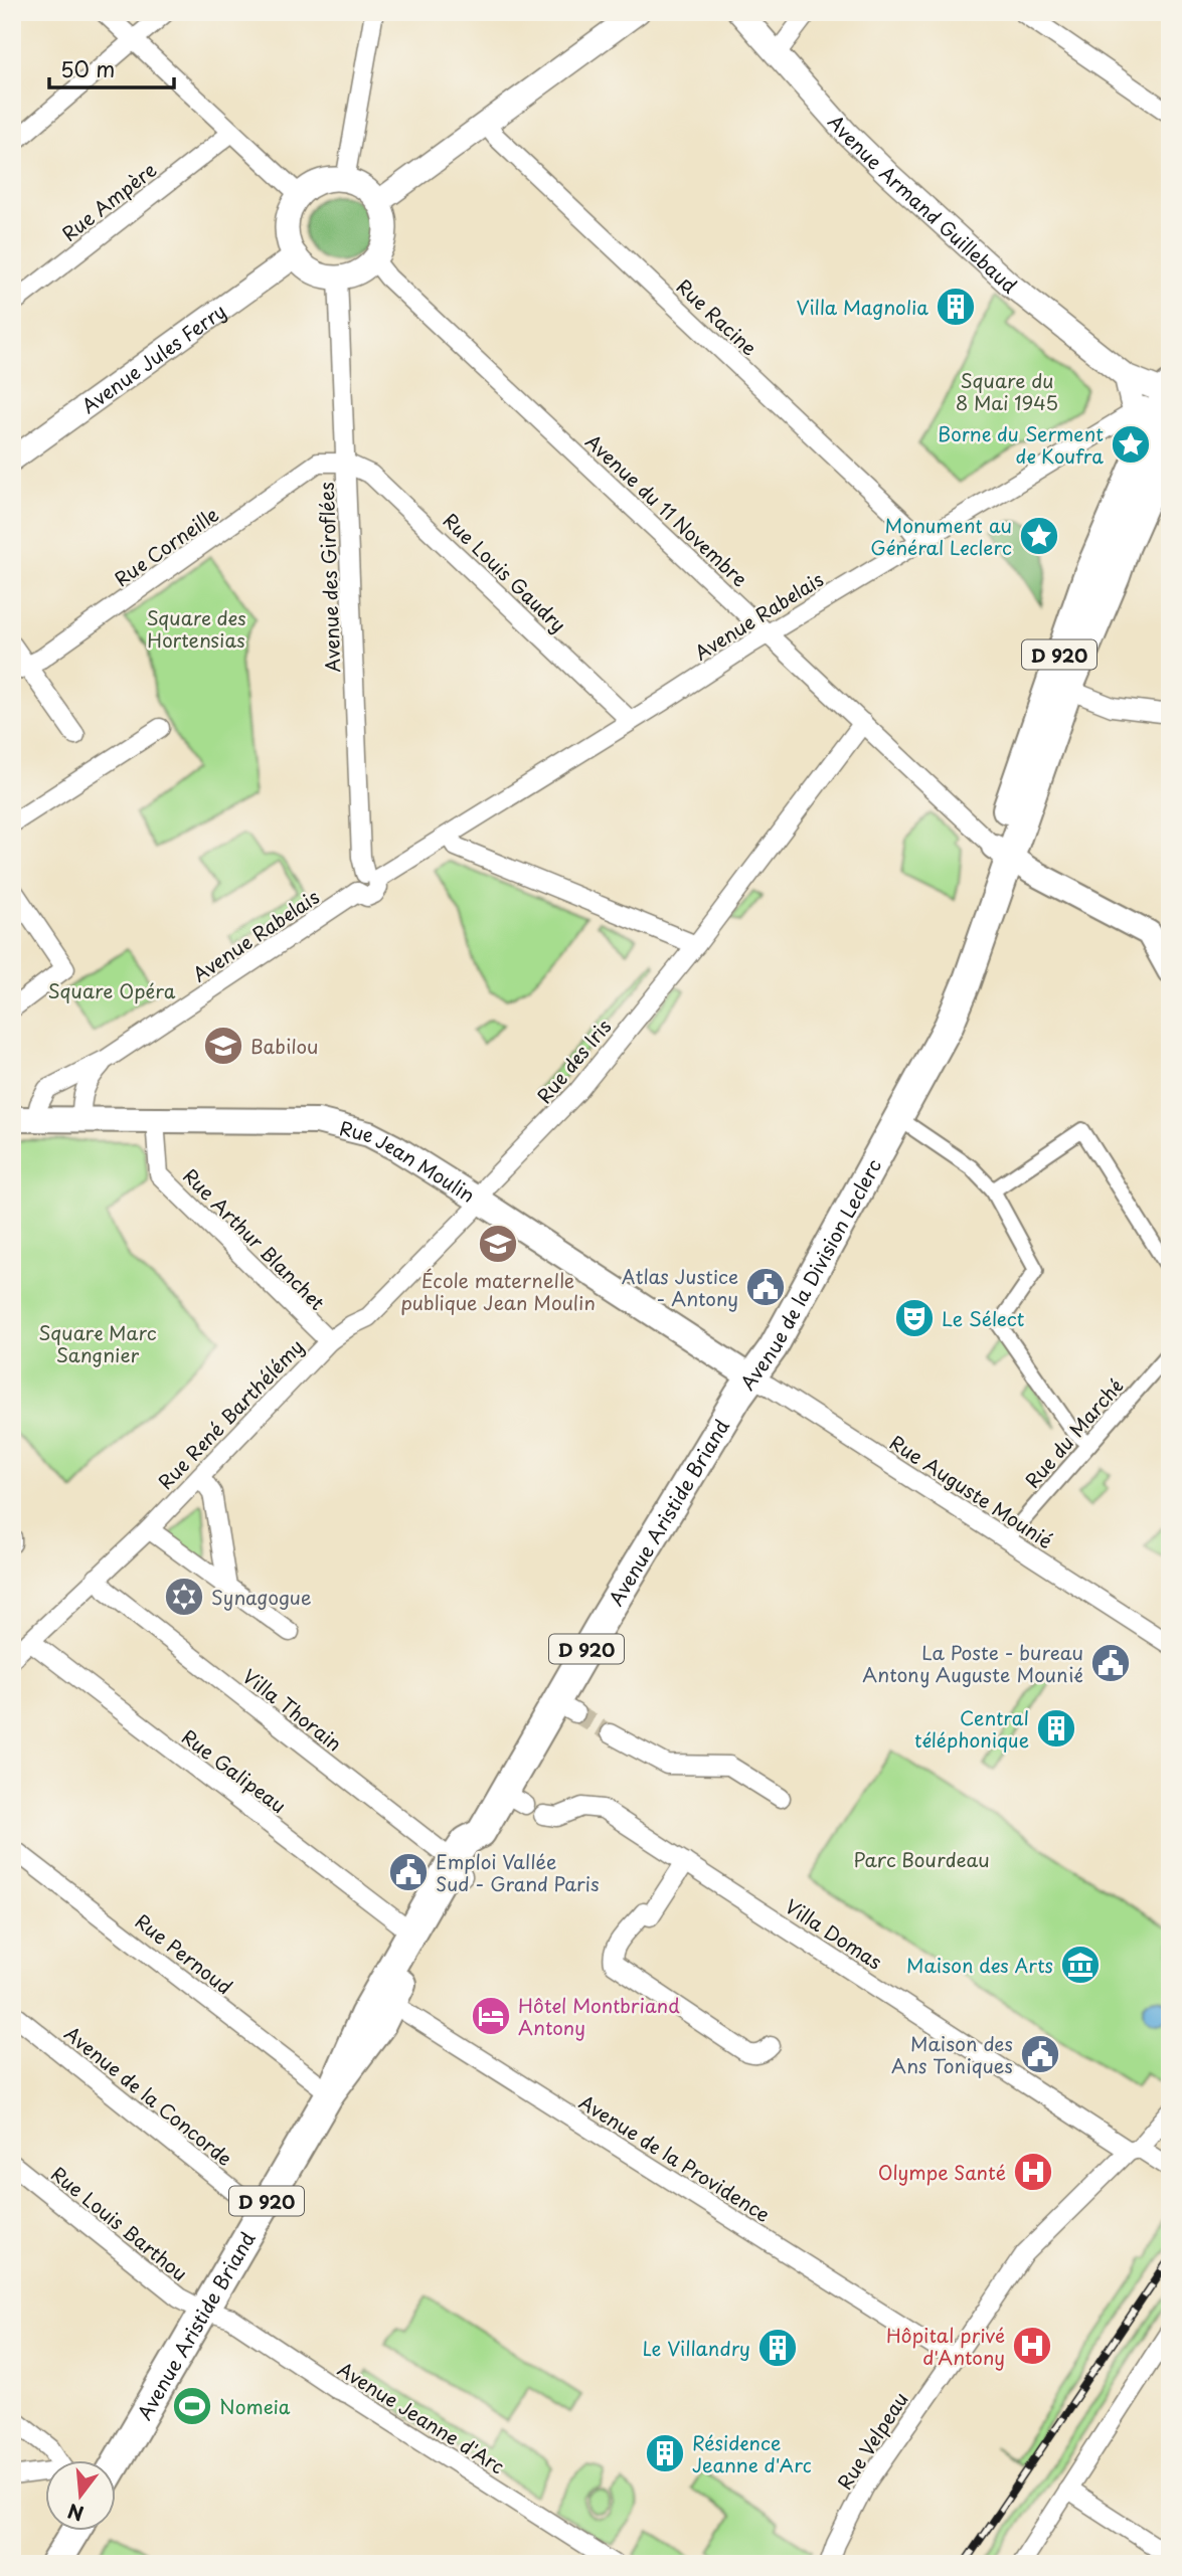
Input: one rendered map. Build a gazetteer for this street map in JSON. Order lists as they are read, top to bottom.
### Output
{
  "streets": {
    "main road": [
      "D 920",
      "Rue Jean Moulin",
      "Avenue de la Division Leclerc",
      "Avenue Aristide Briand"
    ],
    "street": [
      "Rue Ampère",
      "Avenue Armand Guillebaud",
      "Rue Racine",
      "Avenue Jules Ferry",
      "Avenue du 11 Novembre",
      "Rue Corneille",
      "Rue Louis Gaudry",
      "Avenue des Giroflées",
      "Avenue Rabelais",
      "Rue des Iris",
      "Rue Arthur Blanchet",
      "Rue René Barthélémy",
      "Rue du Marché",
      "Rue Auguste Mounié",
      "Villa Thorain",
      "Rue Galipeau",
      "Villa Domas",
      "Rue Pernoud",
      "Avenue de la Concorde",
      "Avenue de la Providence",
      "Rue Louis Barthou",
      "Avenue Jeanne d'Arc",
      "Rue Velpeau"
    ]
  },
  "crossings": [
    ["Avenue Armand Guillebaud", "Avenue de la Division Leclerc"],
    ["Rue Racine", "Avenue Rabelais"],
    ["Avenue Jules Ferry", "Avenue du 11 Novembre"],
    ["Avenue Jules Ferry", "Avenue des Giroflées"],
    ["Avenue du 11 Novembre", "Avenue des Giroflées"],
    ["Avenue du 11 Novembre", "Avenue Rabelais"],
    ["Avenue du 11 Novembre", "Rue des Iris"],
    ["Avenue du 11 Novembre", "Avenue de la Division Leclerc"],
    ["Rue Corneille", "Rue Louis Gaudry"],
    ["Rue Corneille", "Avenue des Giroflées"],
    ["Rue Louis Gaudry", "Avenue des Giroflées"],
    ["Rue Louis Gaudry", "Avenue Rabelais"],
    ["Avenue des Giroflées", "Avenue Rabelais"],
    ["Avenue Rabelais", "Rue Jean Moulin"],
    ["Avenue Rabelais", "Avenue de la Division Leclerc"],
    ["Rue des Iris", "Rue Jean Moulin"],
    ["Rue des Iris", "Rue René Barthélémy"],
    ["Rue Jean Moulin", "Rue Arthur Blanchet"],
    ["Rue Jean Moulin", "Avenue de la Division Leclerc"],
    ["Rue Jean Moulin", "Rue René Barthélémy"],
    ["Rue Jean Moulin", "Rue Auguste Mounié"],
    ["Rue Jean Moulin", "Avenue Aristide Briand"],
    ["Rue Arthur Blanchet", "Rue René Barthélémy"],
    ["Avenue de la Division Leclerc", "Rue Auguste Mounié"],
    ["Avenue de la Division Leclerc", "Avenue Aristide Briand"],
    ["Rue René Barthélémy", "Villa Thorain"],
    ["Rue René Barthélémy", "Rue Galipeau"],
    ["Rue du Marché", "Rue Auguste Mounié"],
    ["Rue Auguste Mounié", "Avenue Aristide Briand"],
    ["Avenue Aristide Briand", "Villa Thorain"],
    ["Avenue Aristide Briand", "Rue Galipeau"],
    ["Avenue Aristide Briand", "Rue Pernoud"],
    ["Avenue Aristide Briand", "Avenue de la Concorde"],
    ["Avenue Aristide Briand", "Avenue de la Providence"],
    ["Avenue Aristide Briand", "Rue Louis Barthou"],
    ["Avenue Aristide Briand", "Avenue Jeanne d'Arc"],
    ["Villa Domas", "Rue Velpeau"],
    ["Avenue de la Providence", "Rue Velpeau"],
    ["Rue Louis Barthou", "Avenue Jeanne d'Arc"]
  ],
  "parks": [
    "Square du 8 Mai 1945",
    "Square des Hortensias",
    "Square Opéra",
    "Square Marc Sangnier",
    "Parc Bourdeau"
  ],
  "places": {
    "building": [
      "Villa Magnolia",
      "Central téléphonique",
      "Le Villandry",
      "Résidence Jeanne d'Arc"
    ],
    "place": ["Borne du Serment de Koufra", "Monument au Général Leclerc"],
    "school or university": ["Babilou", "École maternelle publique Jean Moulin"],
    "public building": [
      "Atlas Justice - Antony",
      "La Poste - bureau Antony Auguste Mounié",
      "Emploi Vallée Sud - Grand Paris",
      "Maison des Ans Toniques"
    ],
    "theatre": ["Le Sélect"],
    "synagogue": ["Synagogue"],
    "museum": ["Maison des Arts"],
    "hotel": ["Hôtel Montbriand Antony"],
    "hospital": ["Olympe Santé", "Hôpital privé d'Antony"],
    "sports": ["Nomeia"]
  },
  "scale_bar": "50 m",
  "north": "bottom"
}
